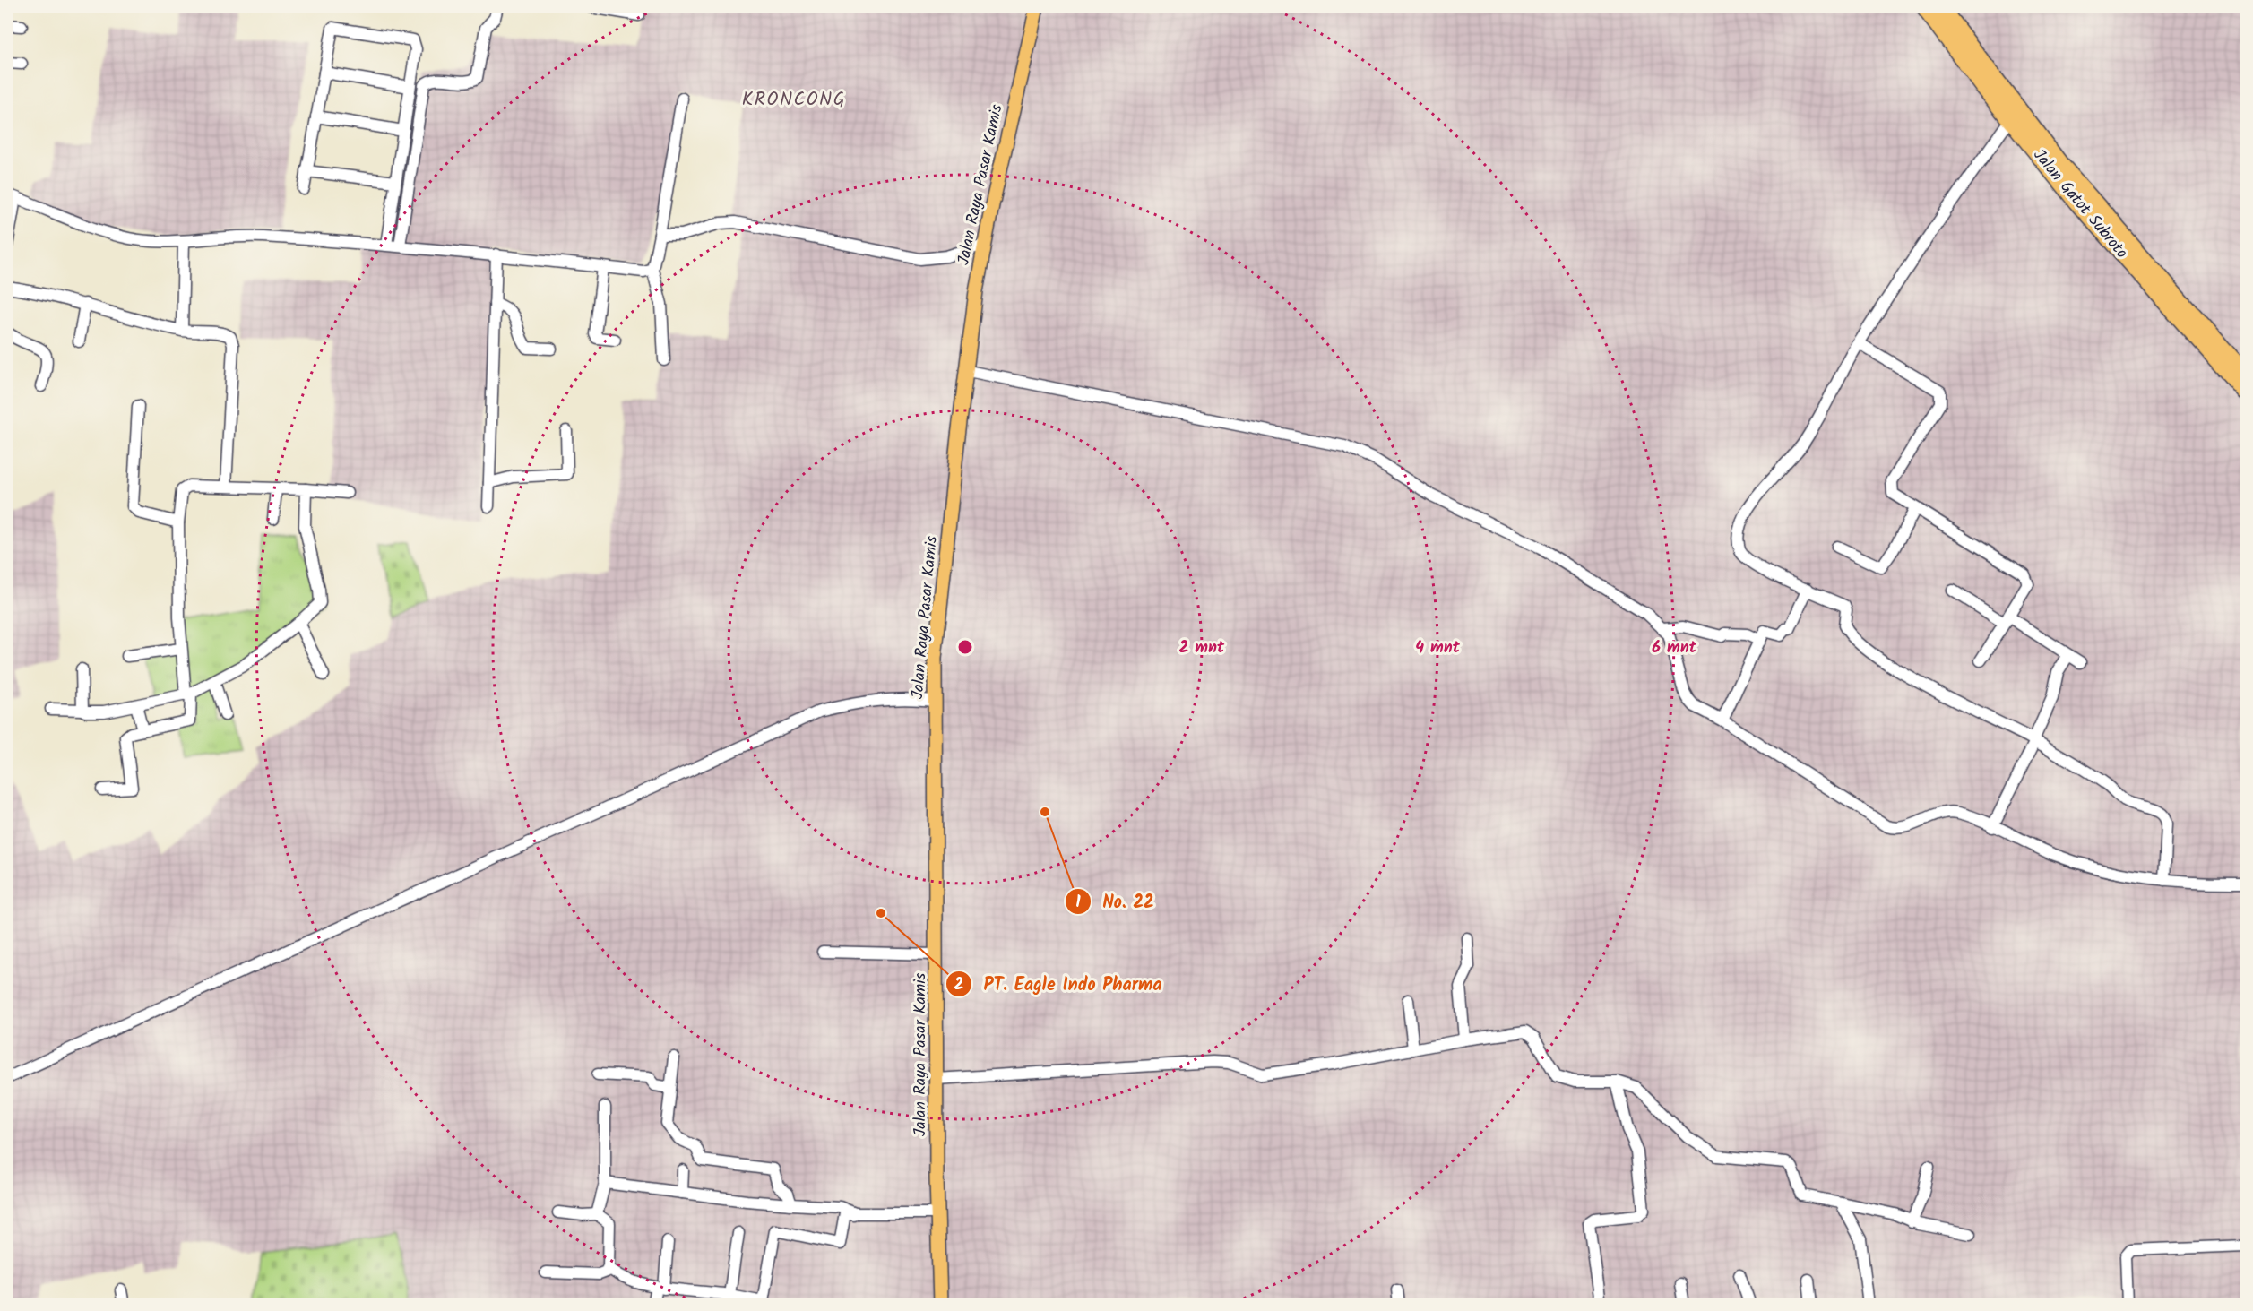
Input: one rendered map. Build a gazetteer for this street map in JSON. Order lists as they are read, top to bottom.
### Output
{
  "streets": {
    "highway": ["Jalan Gatot Subroto"],
    "main road": ["Jalan Raya Pasar Kamis"]
  },
  "districts": ["KRONCONG"],
  "places": ["No. 22", "PT. Eagle Indo Pharma"],
  "rings": ["2 mnt", "4 mnt", "6 mnt"]
}
